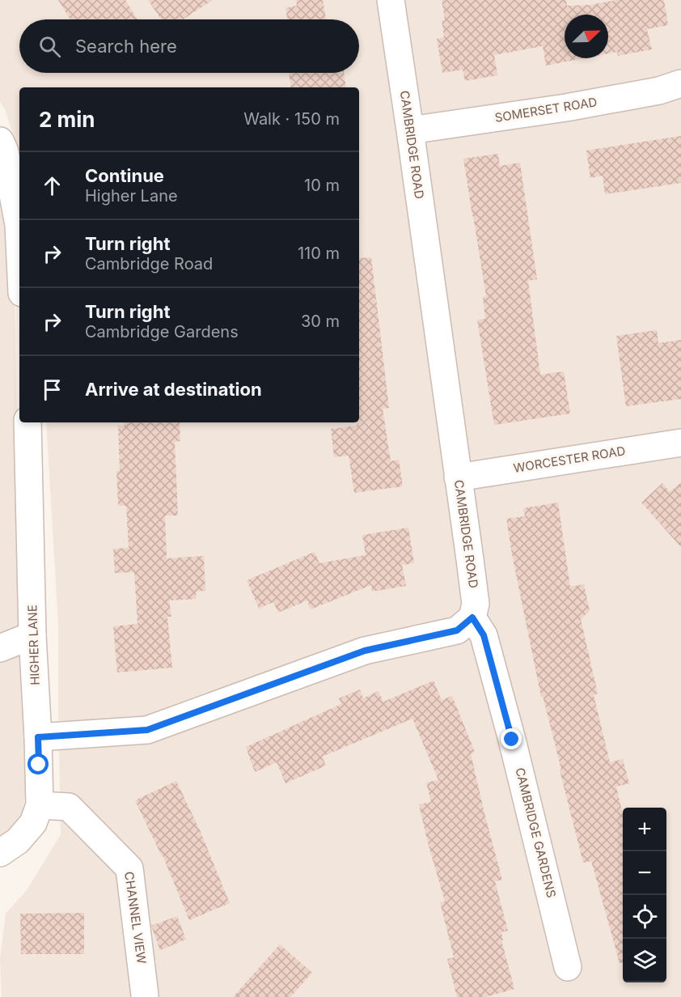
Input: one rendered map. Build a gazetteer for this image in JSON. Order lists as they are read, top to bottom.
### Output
{
  "streets": {
    "street": [
      "SOMERSET ROAD",
      "CAMBRIDGE ROAD",
      "WORCESTER ROAD",
      "HIGHER LANE",
      "CAMBRIDGE GARDENS",
      "CHANNEL VIEW"
    ]
  },
  "crossings": [
    ["SOMERSET ROAD", "CAMBRIDGE ROAD"],
    ["CAMBRIDGE ROAD", "WORCESTER ROAD"],
    ["CAMBRIDGE ROAD", "CAMBRIDGE GARDENS"],
    ["HIGHER LANE", "CHANNEL VIEW"]
  ],
  "north": "top right",
  "page": {
    "search": "Search here",
    "heading": ["2 min", "Walk · 150 m"],
    "list": [
      ["Continue", "Higher Lane", "10 m"],
      ["Turn right", "Cambridge Road", "110 m"],
      ["Turn right", "Cambridge Gardens", "30 m"],
      "Arrive at destination"
    ],
    "map_buttons": ["+", "−"]
  }
}
